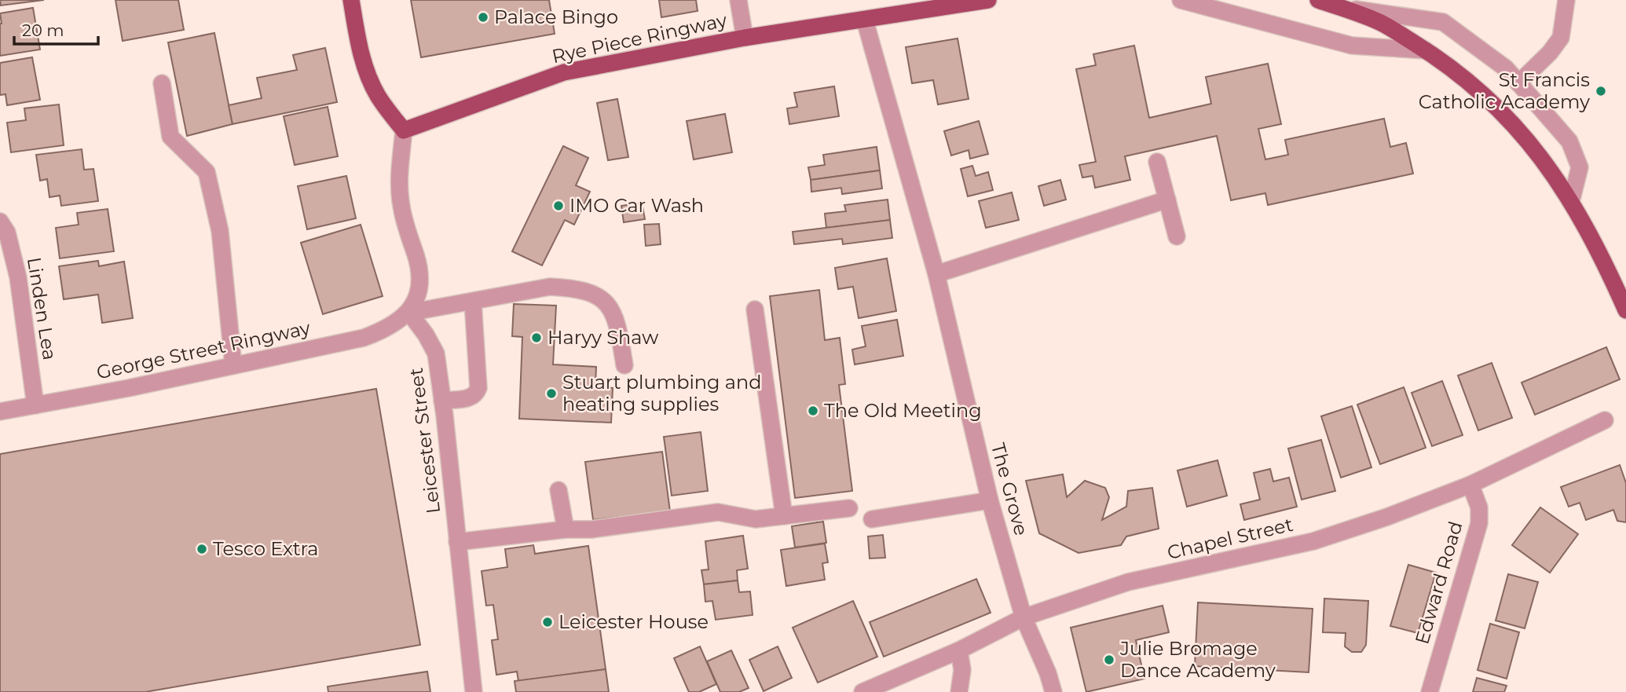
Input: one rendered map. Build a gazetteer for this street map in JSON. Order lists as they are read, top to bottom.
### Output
{
  "streets": {
    "main road": ["Rye Piece Ringway"],
    "street": [
      "Linden Lea",
      "George Street Ringway",
      "Leicester Street",
      "The Grove",
      "Chapel Street",
      "Edward Road"
    ]
  },
  "crossings": [
    ["Rye Piece Ringway", "The Grove"],
    ["Linden Lea", "George Street Ringway"],
    ["George Street Ringway", "Leicester Street"],
    ["The Grove", "Chapel Street"],
    ["Chapel Street", "Edward Road"]
  ],
  "places": [
    "Palace Bingo",
    "St Francis Catholic Academy",
    "IMO Car Wash",
    "Haryy Shaw",
    "Stuart plumbing and heating supplies",
    "The Old Meeting",
    "Tesco Extra",
    "Leicester House",
    "Julie Bromage Dance Academy"
  ],
  "scale_bar": "20 m"
}
